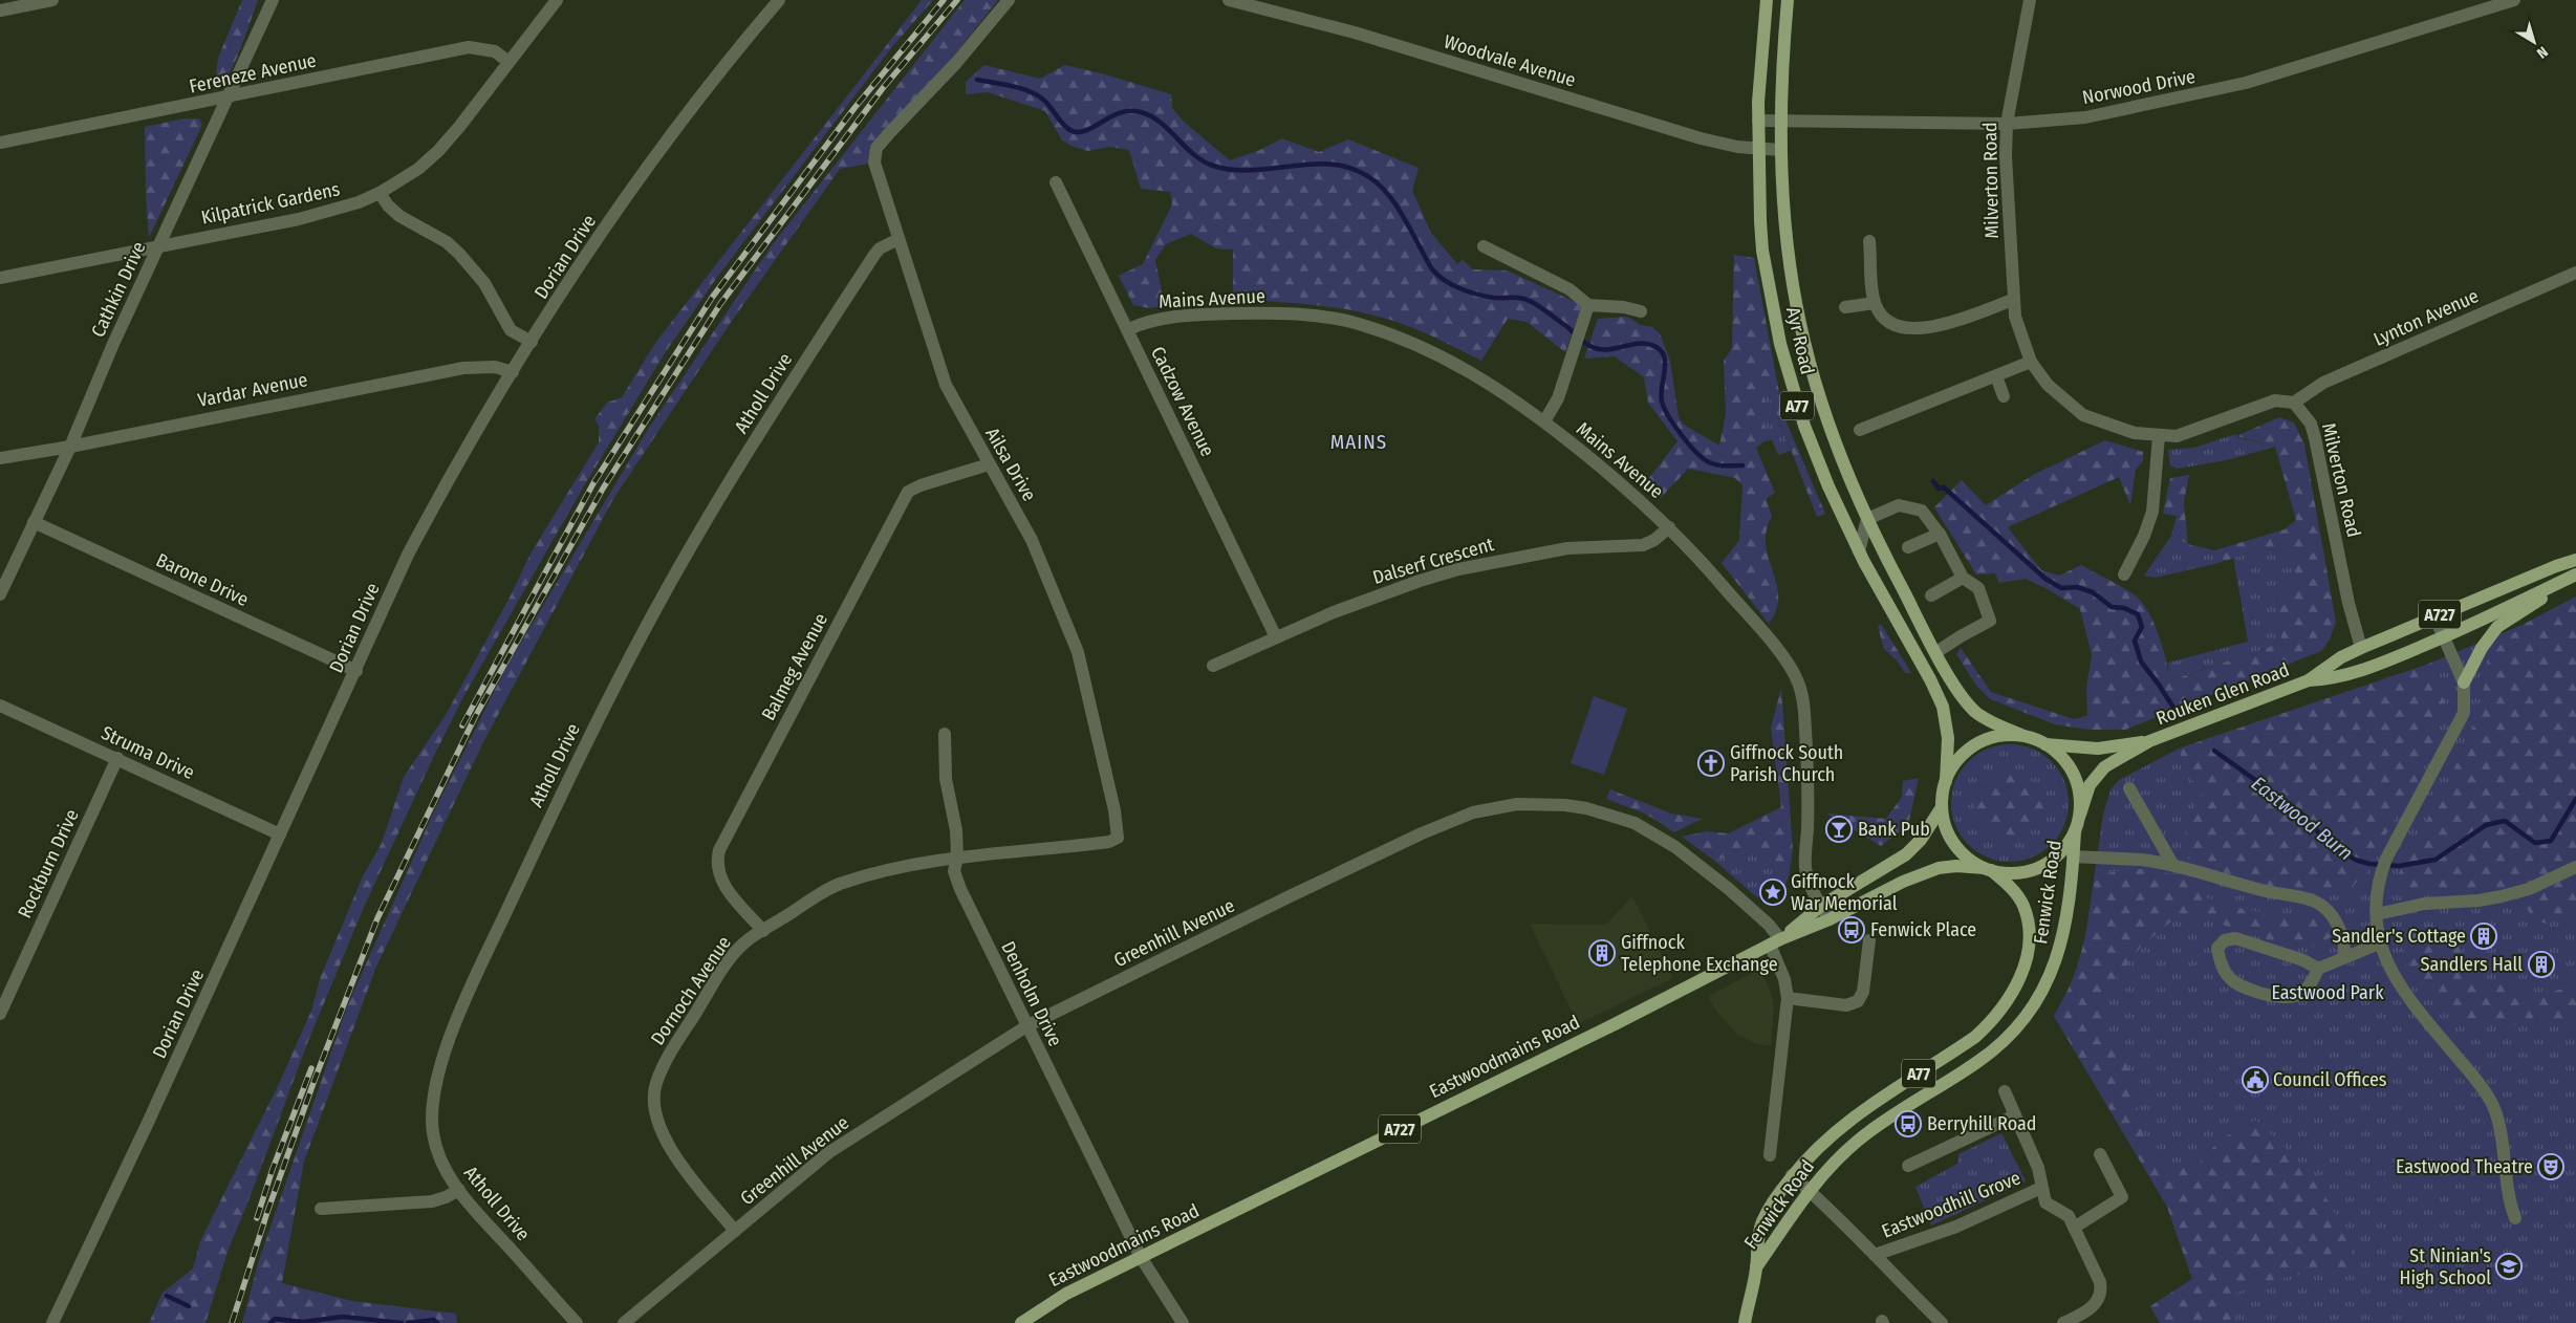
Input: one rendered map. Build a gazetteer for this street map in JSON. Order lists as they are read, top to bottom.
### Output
{
  "streets": {
    "main road": [
      "Ayr Road",
      "A77",
      "A727",
      "Rouken Glen Road",
      "Fenwick Road",
      "Eastwoodmains Road"
    ],
    "street": [
      "Woodvale Avenue",
      "Fereneze Avenue",
      "Norwood Drive",
      "Milverton Road",
      "Kilpatrick Gardens",
      "Dorian Drive",
      "Cathkin Drive",
      "Mains Avenue",
      "Lynton Avenue",
      "Vardar Avenue",
      "Atholl Drive",
      "Cadzow Avenue",
      "Ailsa Drive",
      "Dalserf Crescent",
      "Barone Drive",
      "Balmeg Avenue",
      "Struma Drive",
      "Rockburn Drive",
      "Greenhill Avenue",
      "Dornoch Avenue",
      "Denholm Drive",
      "Eastwoodhill Grove"
    ]
  },
  "crossings": [
    ["Woodvale Avenue", "Ayr Road"],
    ["Fereneze Avenue", "Kilpatrick Gardens"],
    ["Fereneze Avenue", "Cathkin Drive"],
    ["Norwood Drive", "Milverton Road"],
    ["Norwood Drive", "Ayr Road"],
    ["Milverton Road", "Lynton Avenue"],
    ["Milverton Road", "Rouken Glen Road"],
    ["Kilpatrick Gardens", "Cathkin Drive"],
    ["Dorian Drive", "Vardar Avenue"],
    ["Dorian Drive", "Barone Drive"],
    ["Dorian Drive", "Struma Drive"],
    ["Cathkin Drive", "Vardar Avenue"],
    ["Cathkin Drive", "Barone Drive"],
    ["Mains Avenue", "Cadzow Avenue"],
    ["Mains Avenue", "Dalserf Crescent"],
    ["Mains Avenue", "Eastwoodmains Road"],
    ["Ayr Road", "Rouken Glen Road"],
    ["Ayr Road", "Fenwick Road"],
    ["Ayr Road", "Eastwoodmains Road"],
    ["Atholl Drive", "Ailsa Drive"],
    ["Cadzow Avenue", "Dalserf Crescent"],
    ["Ailsa Drive", "Balmeg Avenue"],
    ["Ailsa Drive", "Dornoch Avenue"],
    ["Ailsa Drive", "Denholm Drive"],
    ["Balmeg Avenue", "Dornoch Avenue"],
    ["Rouken Glen Road", "Fenwick Road"],
    ["Rouken Glen Road", "Eastwoodmains Road"],
    ["Struma Drive", "Rockburn Drive"],
    ["Fenwick Road", "Eastwoodmains Road"],
    ["Greenhill Avenue", "Dornoch Avenue"],
    ["Greenhill Avenue", "Denholm Drive"],
    ["Greenhill Avenue", "Eastwoodmains Road"],
    ["Dornoch Avenue", "Denholm Drive"],
    ["Denholm Drive", "Eastwoodmains Road"]
  ],
  "districts": ["MAINS"],
  "water": ["Eastwood Burn"],
  "parks": ["Eastwood Park"],
  "places": {
    "church": ["Giffnock South Parish Church"],
    "bar": ["Bank Pub"],
    "place": ["Giffnock War Memorial"],
    "bus stop": ["Fenwick Place", "Berryhill Road"],
    "building": ["Sandler's Cottage", "Giffnock Telephone Exchange", "Sandlers Hall"],
    "public building": ["Council Offices"],
    "theatre": ["Eastwood Theatre"],
    "school or university": ["St Ninian's High School"]
  },
  "north": "bottom right"
}
